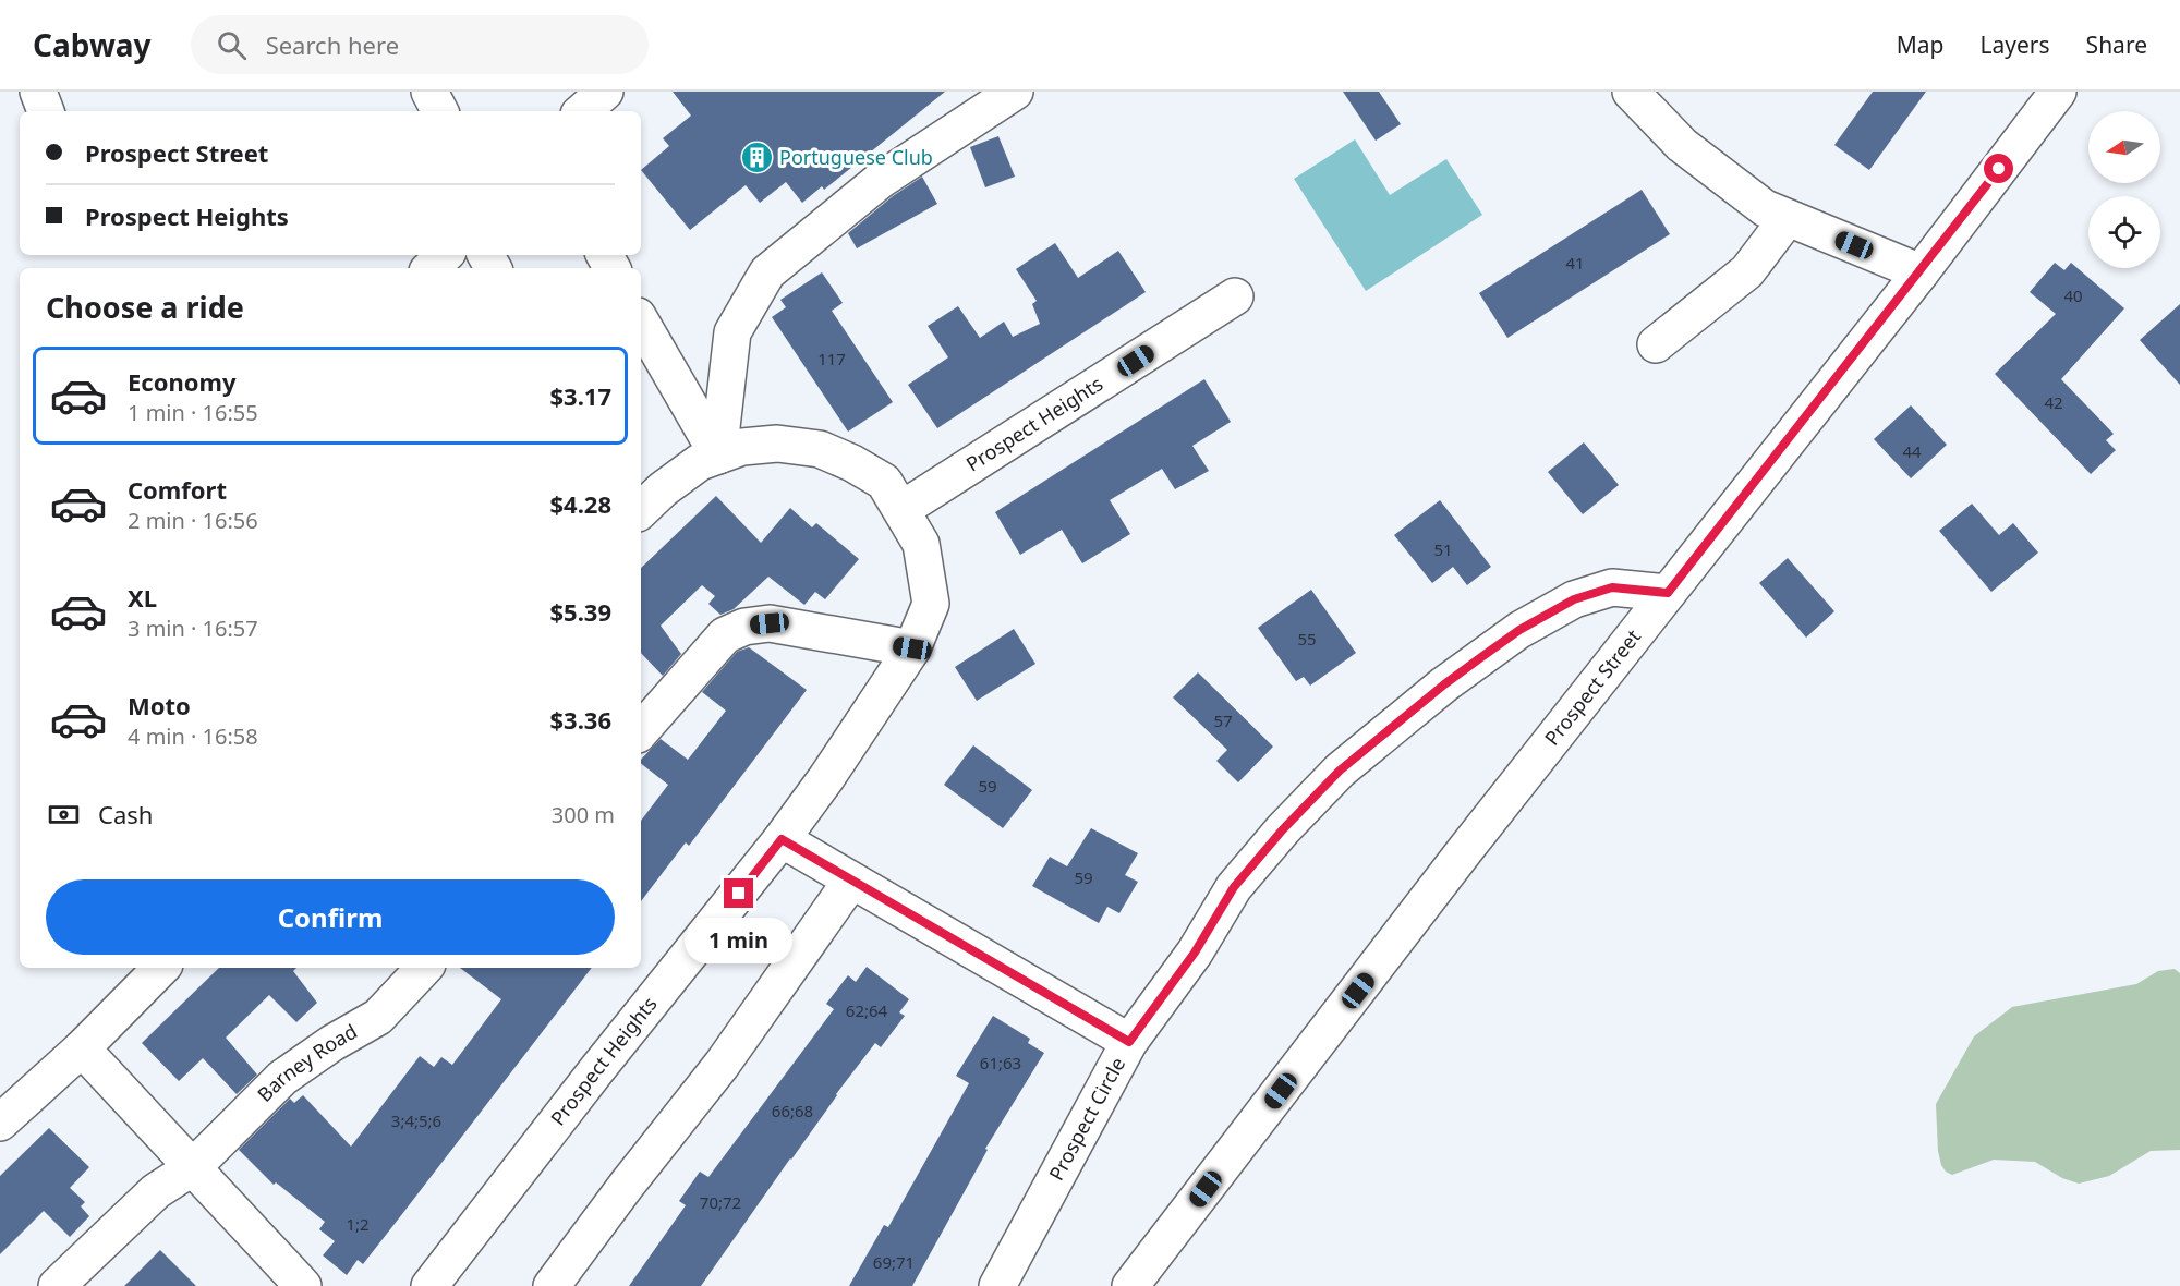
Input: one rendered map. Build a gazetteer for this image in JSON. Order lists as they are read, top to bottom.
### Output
{
  "streets": {
    "street": [
      "Prospect Heights",
      "Prospect Street",
      "Barney Road",
      "Prospect Circle"
    ]
  },
  "crossings": [
    ["Prospect Street", "Prospect Circle"]
  ],
  "places": {
    "building": ["Portuguese Club"]
  },
  "house_numbers": [
    "41",
    "40",
    "117",
    "42",
    "44",
    "51",
    "55",
    "57",
    "59",
    "59",
    "62;64",
    "61;63",
    "66;68",
    "3;4;5;6",
    "70;72",
    "1;2",
    "69;71"
  ],
  "north": "left",
  "page": {
    "header": "Cabway",
    "search": "Search here",
    "nav": ["Map", "Layers", "Share"],
    "banner": ["Prospect Street", "Prospect Heights"],
    "heading": "Choose a ride",
    "list": [
      {
        "name": "Economy",
        "note": "1 min · 16:55",
        "value": "$3.17"
      },
      {
        "name": "Comfort",
        "note": "2 min · 16:56",
        "value": "$4.28"
      },
      {
        "name": "XL",
        "note": "3 min · 16:57",
        "value": "$5.39"
      },
      {
        "name": "Moto",
        "note": "4 min · 16:58",
        "value": "$3.36"
      }
    ],
    "pay": ["Cash", "300 m"],
    "buttons": "Confirm",
    "bubble": "1 min"
  }
}
